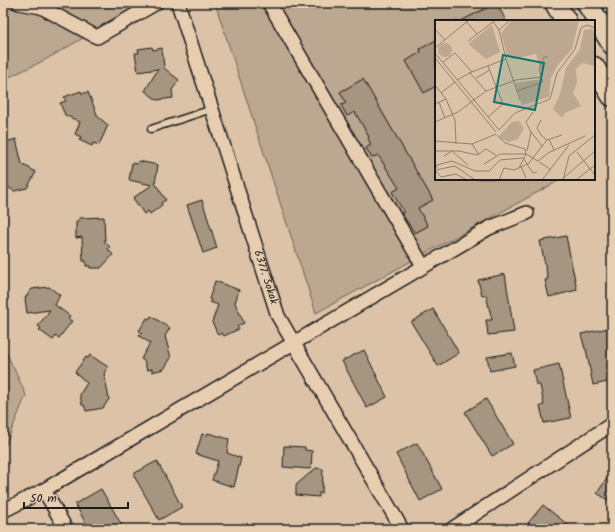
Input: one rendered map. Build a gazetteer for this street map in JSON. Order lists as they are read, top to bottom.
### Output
{
  "streets": {
    "street": ["6377. Sokak"]
  },
  "scale_bar": "50 m"
}
